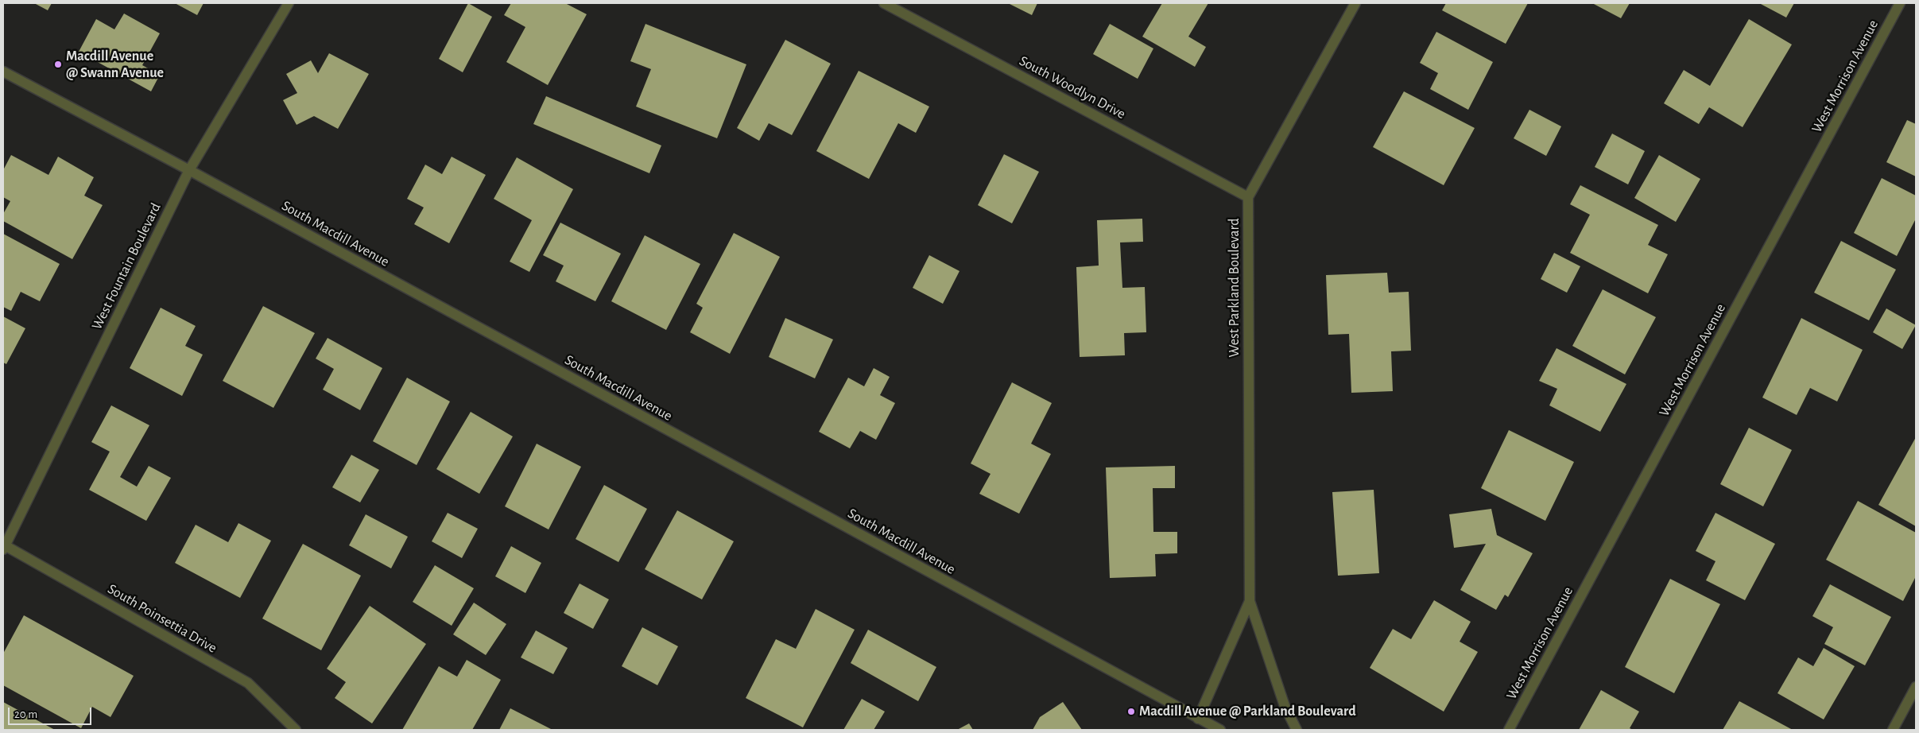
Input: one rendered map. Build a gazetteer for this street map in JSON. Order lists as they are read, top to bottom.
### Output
{
  "streets": {
    "street": [
      "West Morrison Avenue",
      "South Woodlyn Drive",
      "South Macdill Avenue",
      "West Fountain Boulevard",
      "West Parkland Boulevard",
      "South Poinsettia Drive"
    ]
  },
  "crossings": [
    ["South Woodlyn Drive", "West Parkland Boulevard"],
    ["South Macdill Avenue", "West Fountain Boulevard"],
    ["South Macdill Avenue", "West Parkland Boulevard"],
    ["West Fountain Boulevard", "South Poinsettia Drive"]
  ],
  "places": ["Macdill Avenue @ Swann Avenue", "Macdill Avenue @ Parkland Boulevard"],
  "scale_bar": "20 m"
}
